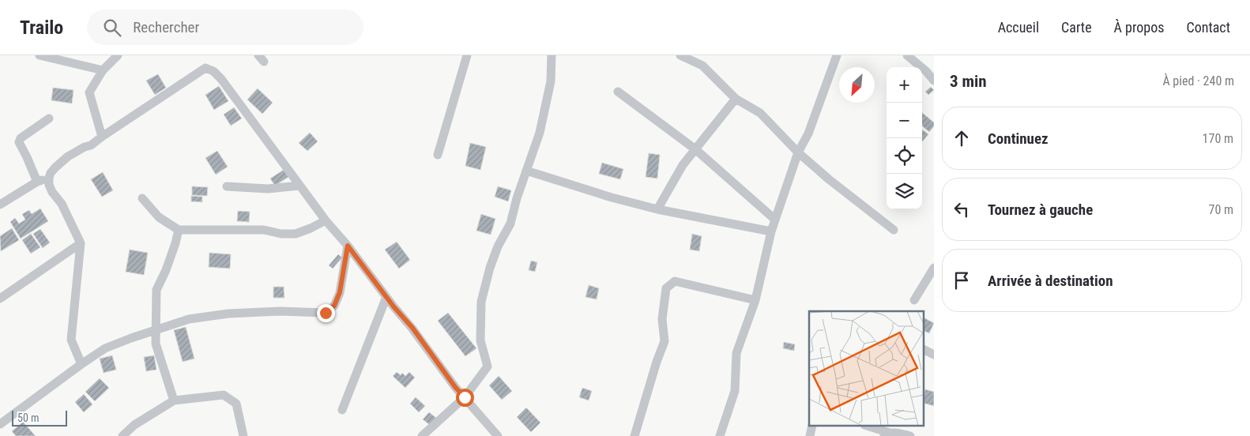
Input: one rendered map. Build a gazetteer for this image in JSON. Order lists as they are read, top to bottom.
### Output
{
  "scale_bar": "50 m",
  "north": "bottom left",
  "page": {
    "header": "Trailo",
    "search": "Rechercher",
    "nav": [
      "Accueil",
      "Carte",
      "À propos",
      "Contact"
    ],
    "heading": ["3 min", "À pied · 240 m"],
    "map_buttons": ["+", "−"],
    "list": [
      ["Continuez", "170 m"],
      ["Tournez à gauche", "70 m"],
      "Arrivée à destination"
    ],
    "scale": "50 m"
  }
}
